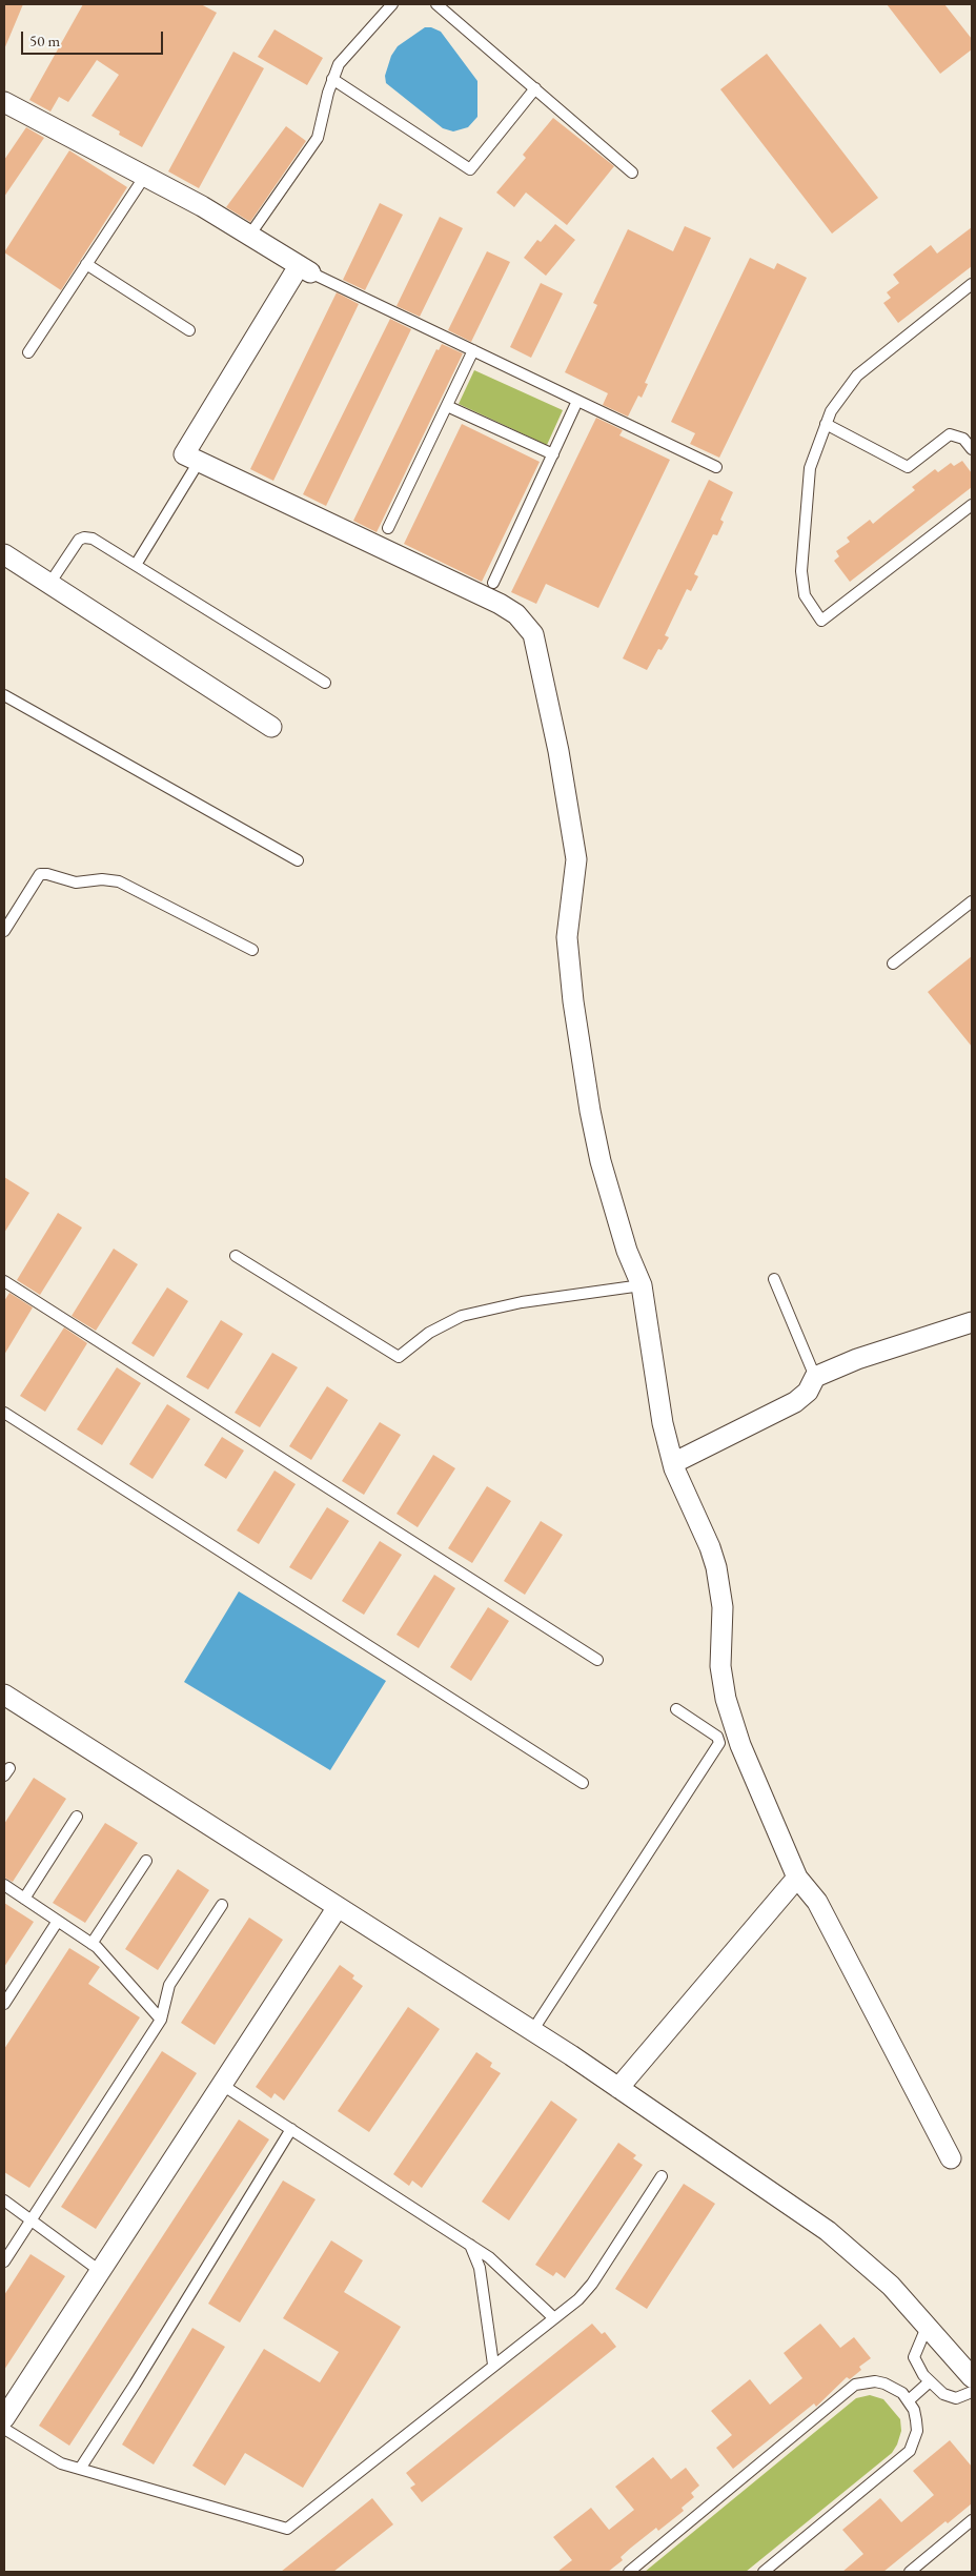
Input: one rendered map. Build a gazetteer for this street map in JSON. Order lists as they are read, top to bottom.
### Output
{
  "scale_bar": "50 m"
}
